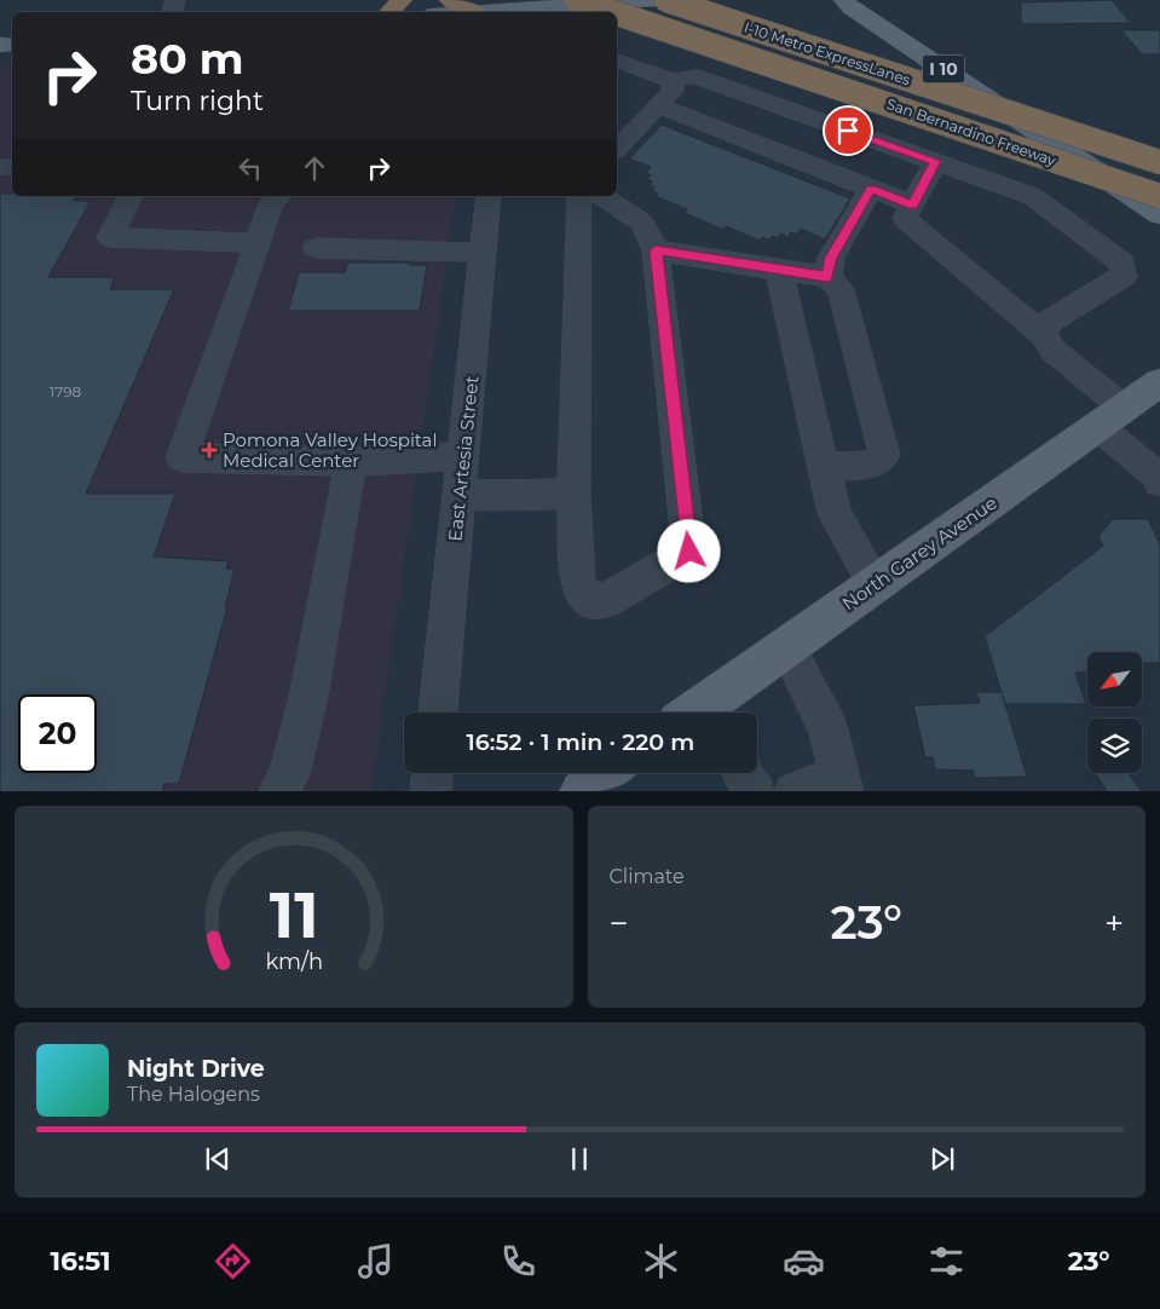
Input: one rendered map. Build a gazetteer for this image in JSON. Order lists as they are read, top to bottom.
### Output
{
  "streets": {
    "highway": ["I-10 Metro ExpressLanes", "I 10", "San Bernardino Freeway"],
    "main road": ["North Garey Avenue"],
    "street": ["East Artesia Street"]
  },
  "places": {
    "health": ["Pomona Valley Hospital Medical Center"]
  },
  "house_numbers": ["1798"],
  "north": "bottom left",
  "page": {
    "turn": ["80 m", "Turn right"],
    "limit": "20",
    "trip": "16:52 · 1 min · 220 m",
    "tile": "Climate",
    "heat": ["−", "23°", "+"],
    "song": ["Night Drive", "The Halogens"],
    "tabs": ["16:51", "23°"],
    "gauge": ["11", "km/h"]
  }
}
